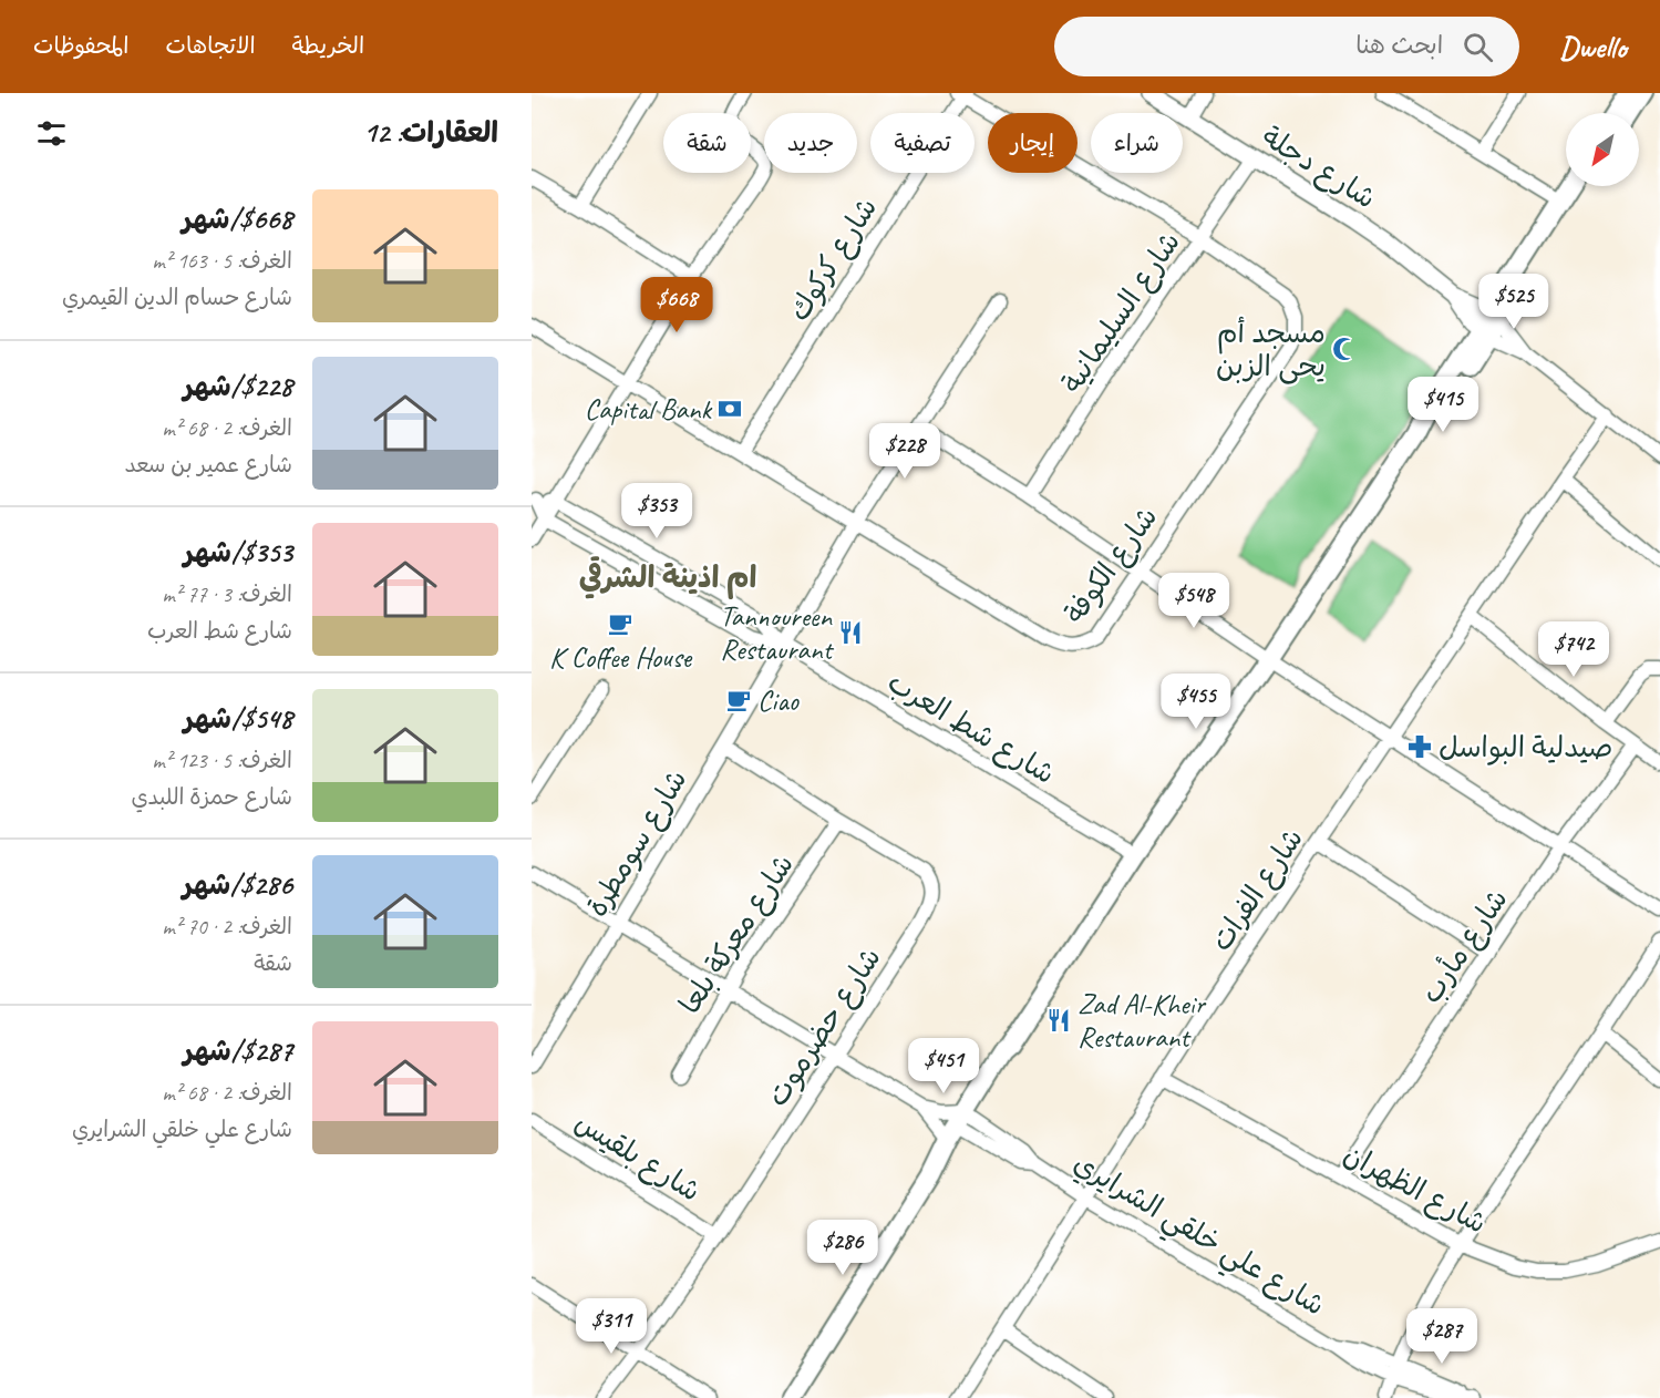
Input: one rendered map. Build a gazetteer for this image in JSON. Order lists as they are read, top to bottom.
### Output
{
  "streets": {
    "street": [
      "شارع دجلة",
      "شارع كركوك",
      "شارع السليمانية",
      "شارع الكوفة",
      "شارع شط العرب",
      "شارع سومطرة",
      "شارع الفرات",
      "شارع معركة بلعا",
      "شارع مأرب",
      "شارع حضرموت",
      "شارع بلقيس",
      "شارع الظهران",
      "شارع علي خلقي الشرايري"
    ]
  },
  "crossings": [
    ["شارع دجلة", "شارع السليمانية"],
    ["شارع كركوك", "شارع الكوفة"],
    ["شارع السليمانية", "شارع الكوفة"],
    ["شارع الكوفة", "شارع سومطرة"],
    ["شارع شط العرب", "شارع سومطرة"],
    ["شارع سومطرة", "شارع حضرموت"],
    ["شارع الفرات", "شارع الظهران"],
    ["شارع الفرات", "شارع علي خلقي الشرايري"],
    ["شارع معركة بلعا", "شارع حضرموت"],
    ["شارع مأرب", "شارع الظهران"],
    ["شارع حضرموت", "شارع بلقيس"]
  ],
  "districts": ["ام اذينة الشرقي"],
  "places": {
    "mosque": ["مسجد أم يحى الزبن"],
    "bank": ["Capital Bank"],
    "cafe": ["K Coffee House", "Ciao"],
    "restaurant": ["Tannoureen Restaurant", "Zad Al-Kheir Restaurant"],
    "pharmacy": ["صيدلية البواسل"]
  },
  "north": "bottom left",
  "page": {
    "header": "Dwello",
    "search": "ابحث هنا",
    "nav": ["الخريطة", "الاتجاهات", "المحفوظات"],
    "heading": "العقارات: 12",
    "chip": [
      "شراء",
      "إيجار",
      "تصفية",
      "جديد",
      "شقة"
    ],
    "list": [
      {
        "name": "$668/شهر",
        "note": "الغرف: 5 · 163 m² · شارع حسام الدين القيمري"
      },
      {
        "name": "$228/شهر",
        "note": "الغرف: 2 · 68 m² · شارع عمير بن سعد"
      },
      {
        "name": "$353/شهر",
        "note": "الغرف: 3 · 77 m² · شارع شط العرب"
      },
      {
        "name": "$548/شهر",
        "note": "الغرف: 5 · 123 m² · شارع حمزة اللبدي"
      },
      {
        "name": "$286/شهر",
        "note": "الغرف: 2 · 70 m² · شقة"
      },
      {
        "name": "$287/شهر",
        "note": "الغرف: 2 · 68 m² · شارع علي خلقي الشرايري"
      }
    ],
    "price": [
      "$525",
      "$668",
      "$415",
      "$228",
      "$353",
      "$548",
      "$742",
      "$455",
      "$451",
      "$286",
      "$311",
      "$287"
    ]
  }
}
